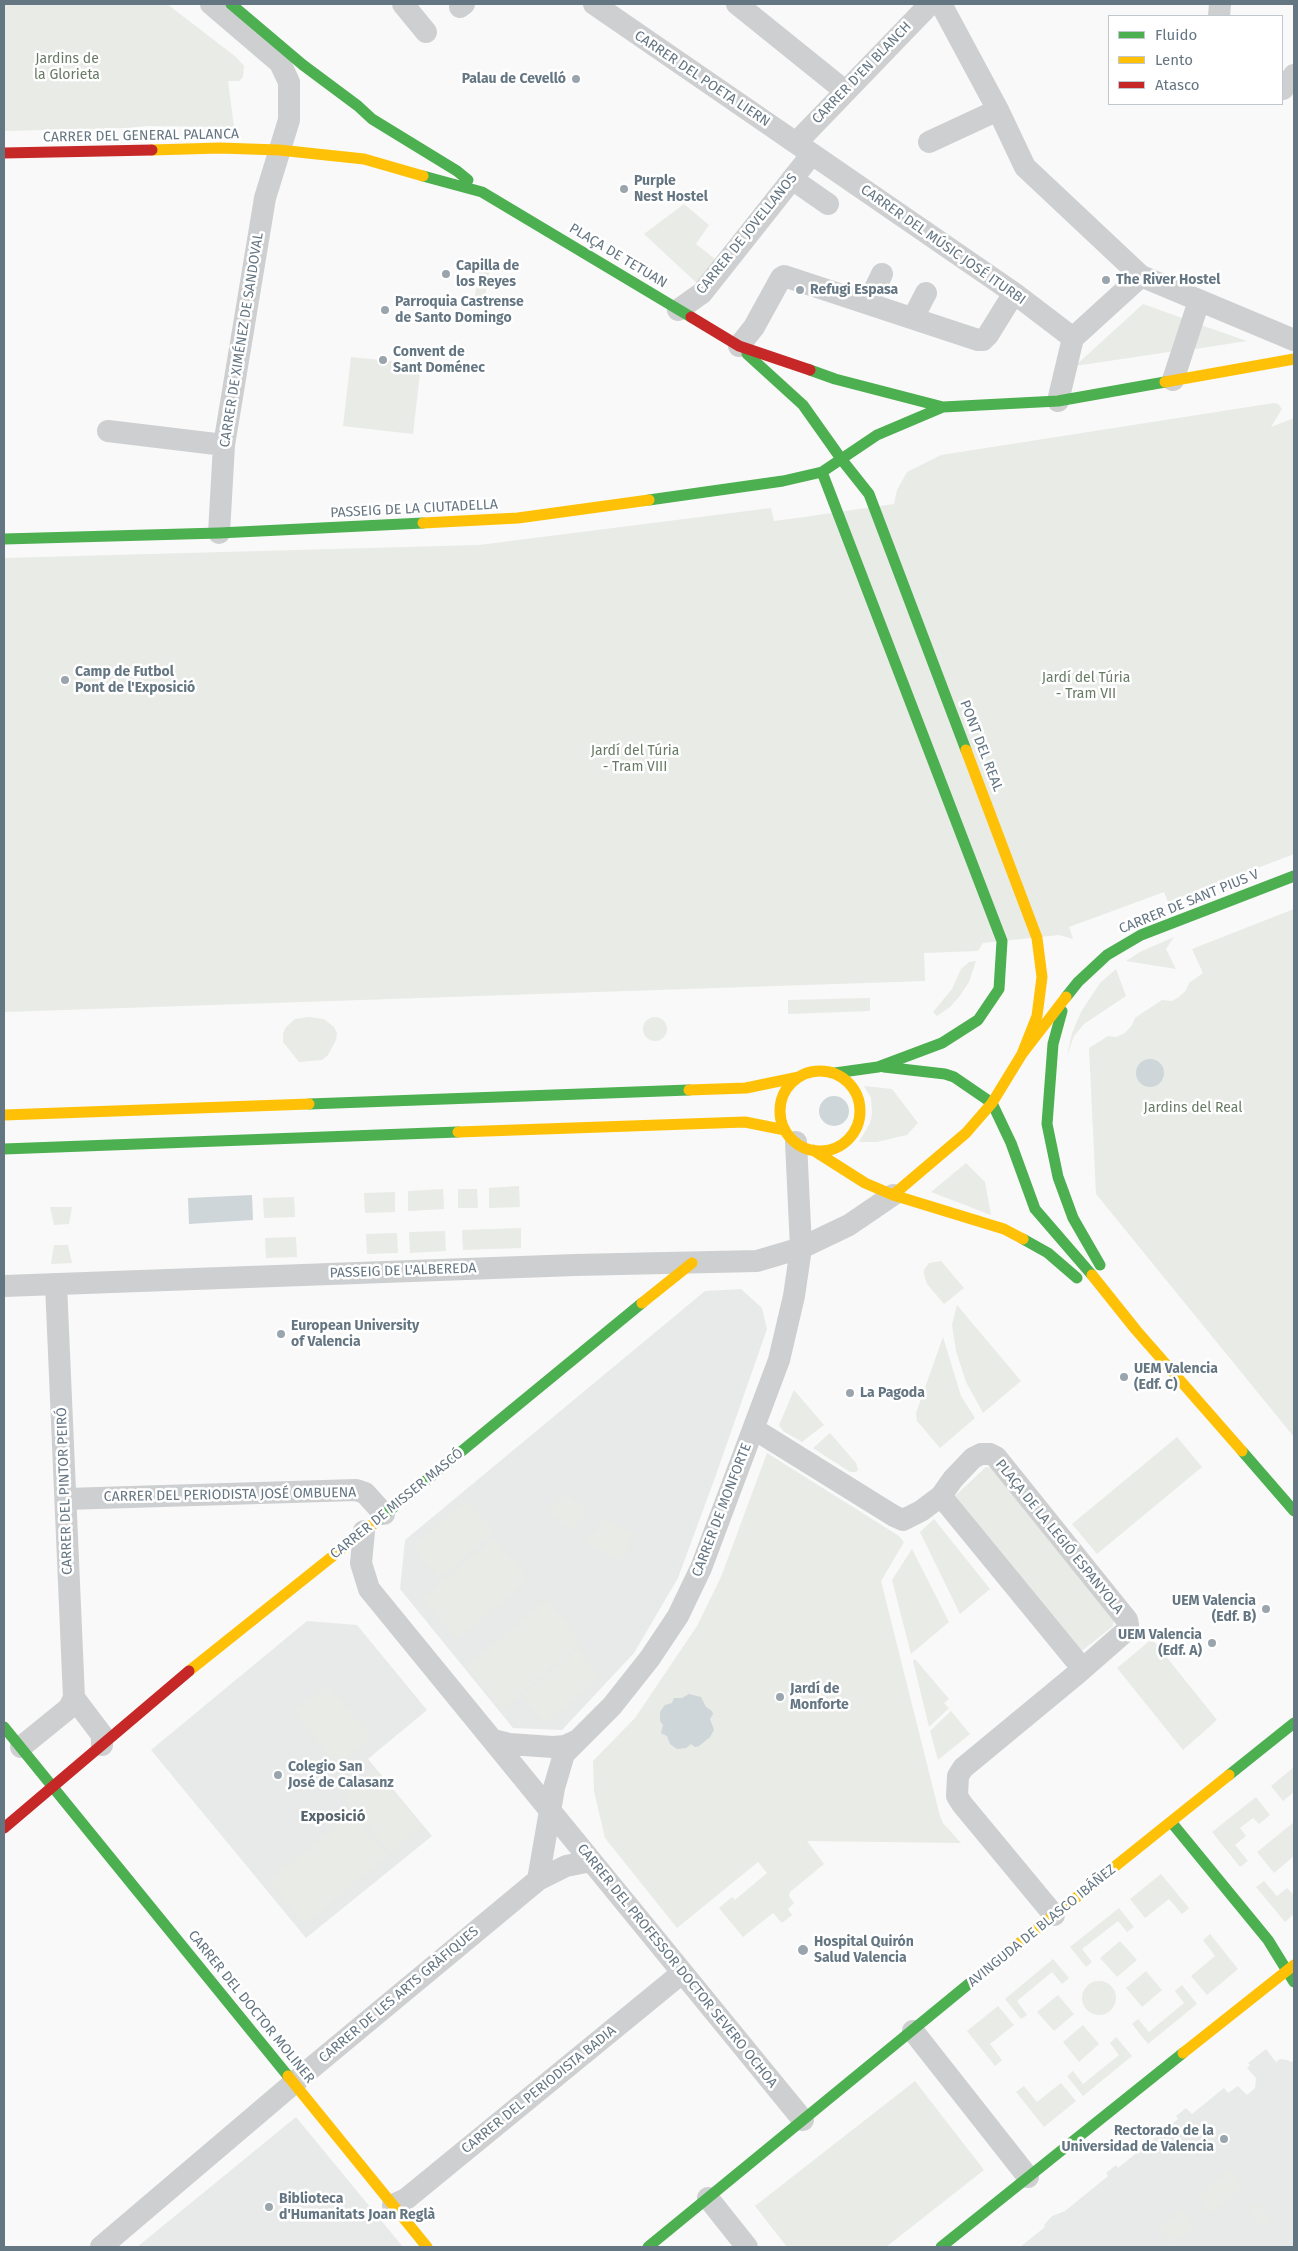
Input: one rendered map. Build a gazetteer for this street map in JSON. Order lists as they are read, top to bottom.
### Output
{
  "streets": {
    "main road": [
      "CARRER DEL GENERAL PALANCA",
      "PLAÇA DE TETUAN",
      "PASSEIG DE LA CIUTADELLA",
      "PONT DEL REAL",
      "CARRER DE SANT PIUS V",
      "CARRER DE MISSER MASCÓ",
      "AVINGUDA DE BLASCO IBÁÑEZ",
      "CARRER DEL DOCTOR MOLINER"
    ],
    "street": [
      "CARRER D'EN BLANCH",
      "CARRER DEL POETA LIERN",
      "CARRER DE JOVELLANOS",
      "CARRER DEL MÚSIC JOSÉ ITURBI",
      "CARRER DE XIMÉNEZ DE SANDOVAL",
      "PASSEIG DE L'ALBEREDA",
      "CARRER DEL PINTOR PEIRÓ",
      "CARRER DEL PERIODISTA JOSÉ OMBUENA",
      "CARRER DE MONFORTE",
      "PLAÇA DE LA LEGIÓ ESPANYOLA",
      "CARRER DEL PROFESSOR DOCTOR SEVERO OCHOA",
      "CARRER DE LES ARTS GRÀFIQUES",
      "CARRER DEL PERIODISTA BADIA"
    ]
  },
  "crossings": [
    ["CARRER D'EN BLANCH", "CARRER DEL POETA LIERN"],
    ["CARRER D'EN BLANCH", "CARRER DE JOVELLANOS"],
    ["CARRER D'EN BLANCH", "CARRER DEL MÚSIC JOSÉ ITURBI"],
    ["CARRER DEL POETA LIERN", "CARRER DE JOVELLANOS"],
    ["CARRER DEL POETA LIERN", "CARRER DEL MÚSIC JOSÉ ITURBI"],
    ["CARRER DEL GENERAL PALANCA", "PLAÇA DE TETUAN"],
    ["CARRER DEL GENERAL PALANCA", "CARRER DE XIMÉNEZ DE SANDOVAL"],
    ["CARRER DE JOVELLANOS", "CARRER DEL MÚSIC JOSÉ ITURBI"],
    ["CARRER DE JOVELLANOS", "PLAÇA DE TETUAN"],
    ["PLAÇA DE TETUAN", "CARRER DE XIMÉNEZ DE SANDOVAL"],
    ["PLAÇA DE TETUAN", "PASSEIG DE LA CIUTADELLA"],
    ["PLAÇA DE TETUAN", "PONT DEL REAL"],
    ["CARRER DE XIMÉNEZ DE SANDOVAL", "PASSEIG DE LA CIUTADELLA"],
    ["PONT DEL REAL", "CARRER DE SANT PIUS V"],
    ["PASSEIG DE L'ALBEREDA", "CARRER DEL PINTOR PEIRÓ"],
    ["PASSEIG DE L'ALBEREDA", "CARRER DE MISSER MASCÓ"],
    ["PASSEIG DE L'ALBEREDA", "CARRER DE MONFORTE"],
    ["CARRER DEL PINTOR PEIRÓ", "CARRER DEL PERIODISTA JOSÉ OMBUENA"],
    ["CARRER DEL PERIODISTA JOSÉ OMBUENA", "CARRER DE MISSER MASCÓ"],
    ["CARRER DE MISSER MASCÓ", "CARRER DEL PROFESSOR DOCTOR SEVERO OCHOA"],
    ["CARRER DE MISSER MASCÓ", "CARRER DEL DOCTOR MOLINER"],
    ["CARRER DE MONFORTE", "PLAÇA DE LA LEGIÓ ESPANYOLA"],
    ["PLAÇA DE LA LEGIÓ ESPANYOLA", "AVINGUDA DE BLASCO IBÁÑEZ"],
    ["AVINGUDA DE BLASCO IBÁÑEZ", "CARRER DEL PROFESSOR DOCTOR SEVERO OCHOA"],
    ["CARRER DEL PROFESSOR DOCTOR SEVERO OCHOA", "CARRER DE LES ARTS GRÀFIQUES"],
    ["CARRER DEL PROFESSOR DOCTOR SEVERO OCHOA", "CARRER DEL PERIODISTA BADIA"],
    ["CARRER DE LES ARTS GRÀFIQUES", "CARRER DEL DOCTOR MOLINER"],
    ["CARRER DEL DOCTOR MOLINER", "CARRER DEL PERIODISTA BADIA"]
  ],
  "districts": ["Exposició"],
  "parks": [
    "Jardins de la Glorieta",
    "Jardí del Túria - Tram VII",
    "Jardí del Túria - Tram VIII",
    "Jardins del Real"
  ],
  "places": [
    "Palau de Cevelló",
    "Purple Nest Hostel",
    "Capilla de los Reyes",
    "The River Hostel",
    "Refugi Espasa",
    "Parroquia Castrense de Santo Domingo",
    "Convent de Sant Doménec",
    "Camp de Futbol Pont de l'Exposició",
    "European University of Valencia",
    "UEM Valencia (Edf. C)",
    "La Pagoda",
    "UEM Valencia (Edf. B)",
    "UEM Valencia (Edf. A)",
    "Jardí de Monforte",
    "Colegio San José de Calasanz",
    "Hospital Quirón Salud Valencia",
    "Rectorado de la Universidad de Valencia",
    "Biblioteca d'Humanitats Joan Reglà"
  ],
  "legend": ["Fluido", "Lento", "Atasco"]
}
